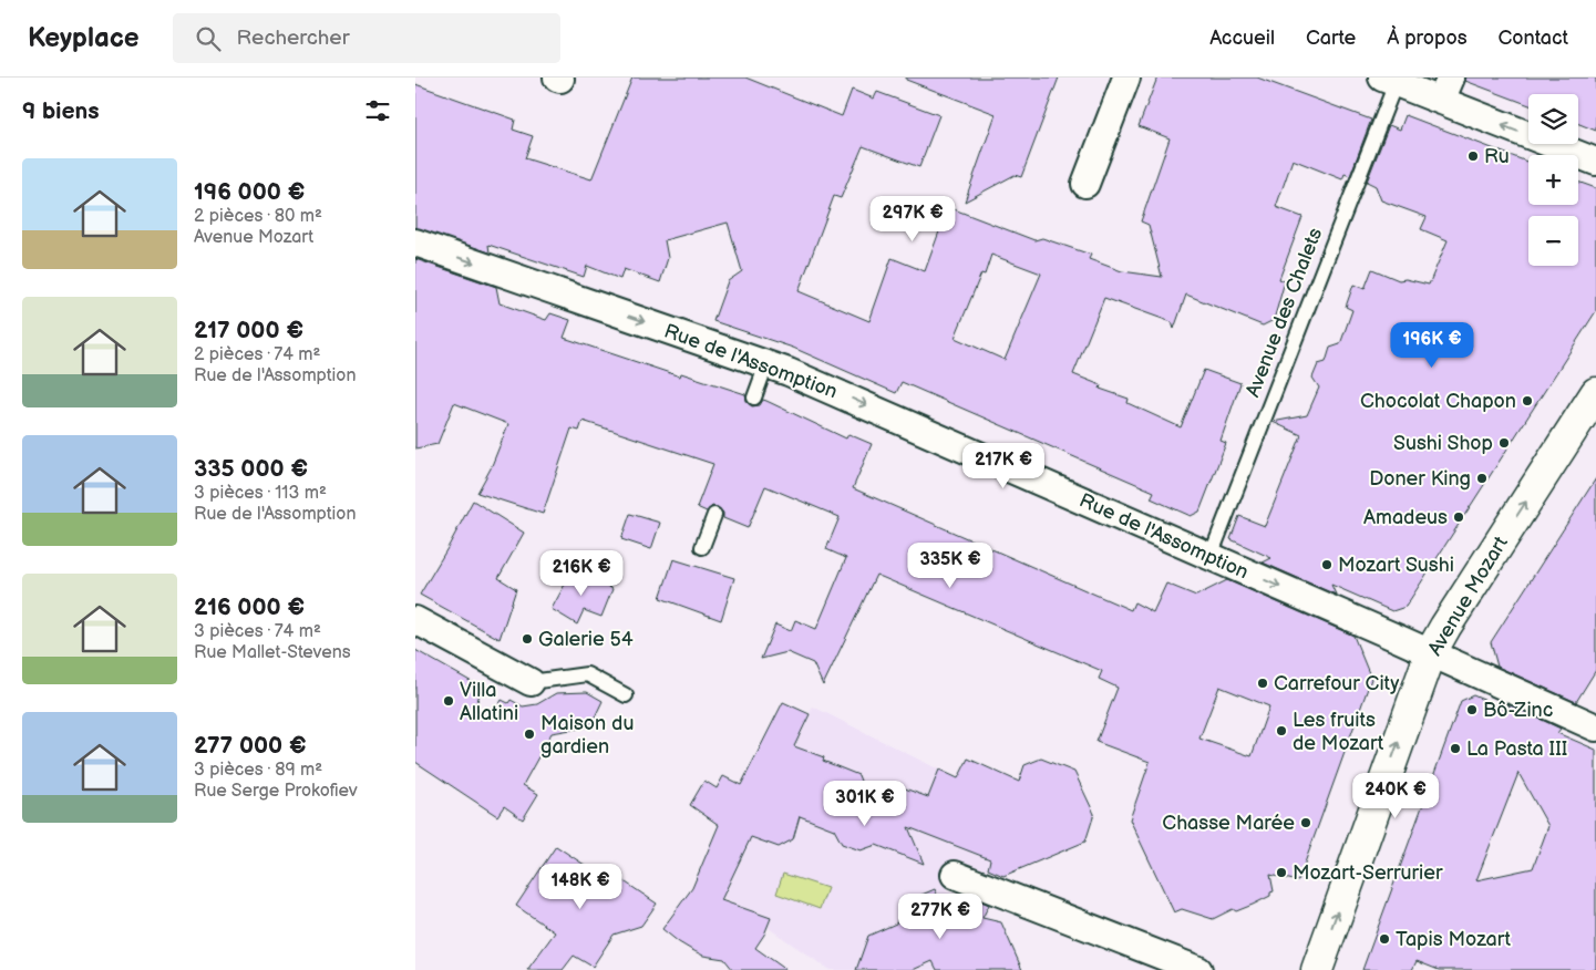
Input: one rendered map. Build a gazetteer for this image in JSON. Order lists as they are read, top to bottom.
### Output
{
  "streets": {
    "street": ["Rue de l'Assomption", "Avenue Mozart"],
    "lane": ["Avenue des Chalets"]
  },
  "crossings": [
    ["Avenue des Chalets", "Rue de l'Assomption"],
    ["Rue de l'Assomption", "Avenue Mozart"]
  ],
  "one_way": ["Rue de l'Assomption", "Avenue Mozart"],
  "places": [
    "Ru",
    "Chocolat Chapon",
    "Sushi Shop",
    "Doner King",
    "Amadeus",
    "Mozart Sushi",
    "Galerie 54",
    "Carrefour City",
    "Villa Allatini",
    "Bô-Zinc",
    "Les fruits de Mozart",
    "Maison du gardien",
    "La Pasta III",
    "Chasse Marée",
    "Mozart-Serrurier",
    "Tapis Mozart"
  ],
  "page": {
    "header": "Keyplace",
    "search": "Rechercher",
    "nav": [
      "Accueil",
      "Carte",
      "À propos",
      "Contact"
    ],
    "heading": "9 biens",
    "map_buttons": ["+", "−"],
    "list": [
      {
        "name": "196 000 €",
        "note": "2 pièces · 80 m² · Avenue Mozart"
      },
      {
        "name": "217 000 €",
        "note": "2 pièces · 74 m² · Rue de l'Assomption"
      },
      {
        "name": "335 000 €",
        "note": "3 pièces · 113 m² · Rue de l'Assomption"
      },
      {
        "name": "216 000 €",
        "note": "3 pièces · 74 m² · Rue Mallet-Stevens"
      },
      {
        "name": "277 000 €",
        "note": "3 pièces · 89 m² · Rue Serge Prokofiev"
      }
    ],
    "price": [
      "297K €",
      "196K €",
      "217K €",
      "335K €",
      "216K €",
      "240K €",
      "301K €",
      "148K €",
      "277K €"
    ]
  }
}
